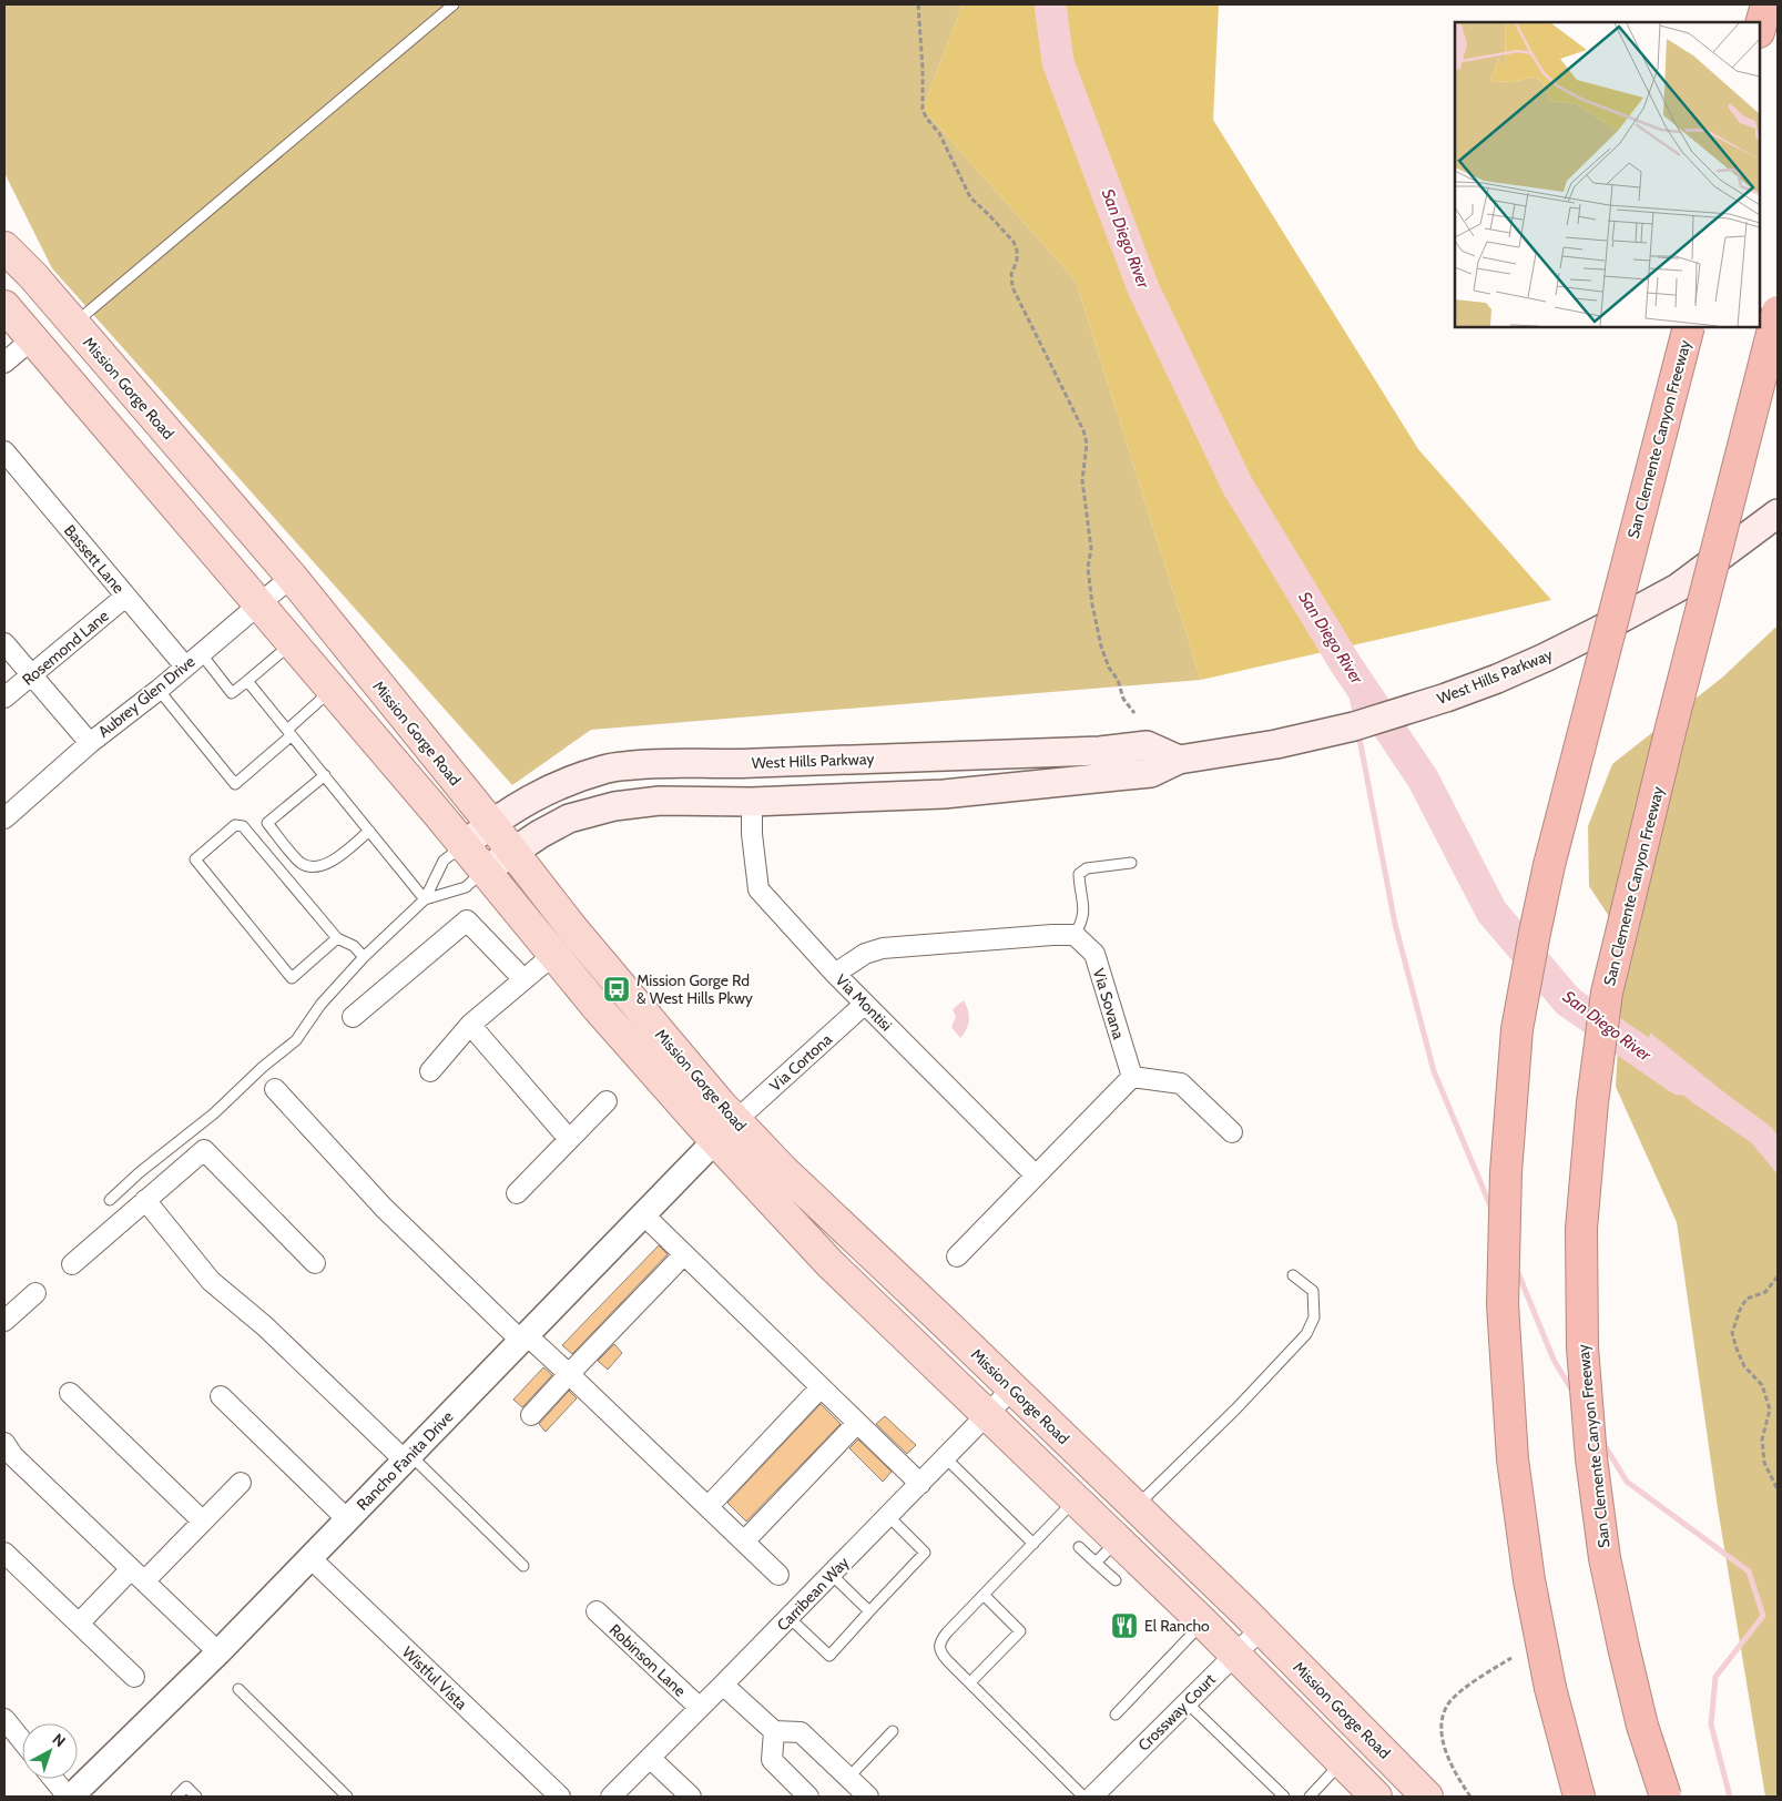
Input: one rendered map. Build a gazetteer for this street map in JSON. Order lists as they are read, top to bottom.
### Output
{
  "streets": {
    "highway": ["San Clemente Canyon Freeway"],
    "main road": ["Mission Gorge Road", "West Hills Parkway"],
    "street": [
      "Bassett Lane",
      "Rosemond Lane",
      "Aubrey Glen Drive",
      "Via Montisi",
      "Via Sovana",
      "Via Cortona",
      "Rancho Fanita Drive",
      "Carribean Way",
      "Robinson Lane",
      "Wistful Vista",
      "Crossway Court"
    ]
  },
  "crossings": [
    ["Mission Gorge Road", "West Hills Parkway"],
    ["Mission Gorge Road", "Aubrey Glen Drive"],
    ["Mission Gorge Road", "Via Cortona"],
    ["Mission Gorge Road", "Rancho Fanita Drive"],
    ["Mission Gorge Road", "Carribean Way"],
    ["Mission Gorge Road", "Crossway Court"],
    ["Bassett Lane", "Rosemond Lane"],
    ["Bassett Lane", "Aubrey Glen Drive"],
    ["West Hills Parkway", "Via Montisi"],
    ["Via Montisi", "Via Cortona"],
    ["Via Cortona", "Rancho Fanita Drive"],
    ["Rancho Fanita Drive", "Wistful Vista"],
    ["Carribean Way", "Robinson Lane"]
  ],
  "water": ["San Diego River"],
  "places": {
    "bus stop": ["Mission Gorge Rd & West Hills Pkwy"],
    "restaurant": ["El Rancho"]
  },
  "north": "top right"
}
